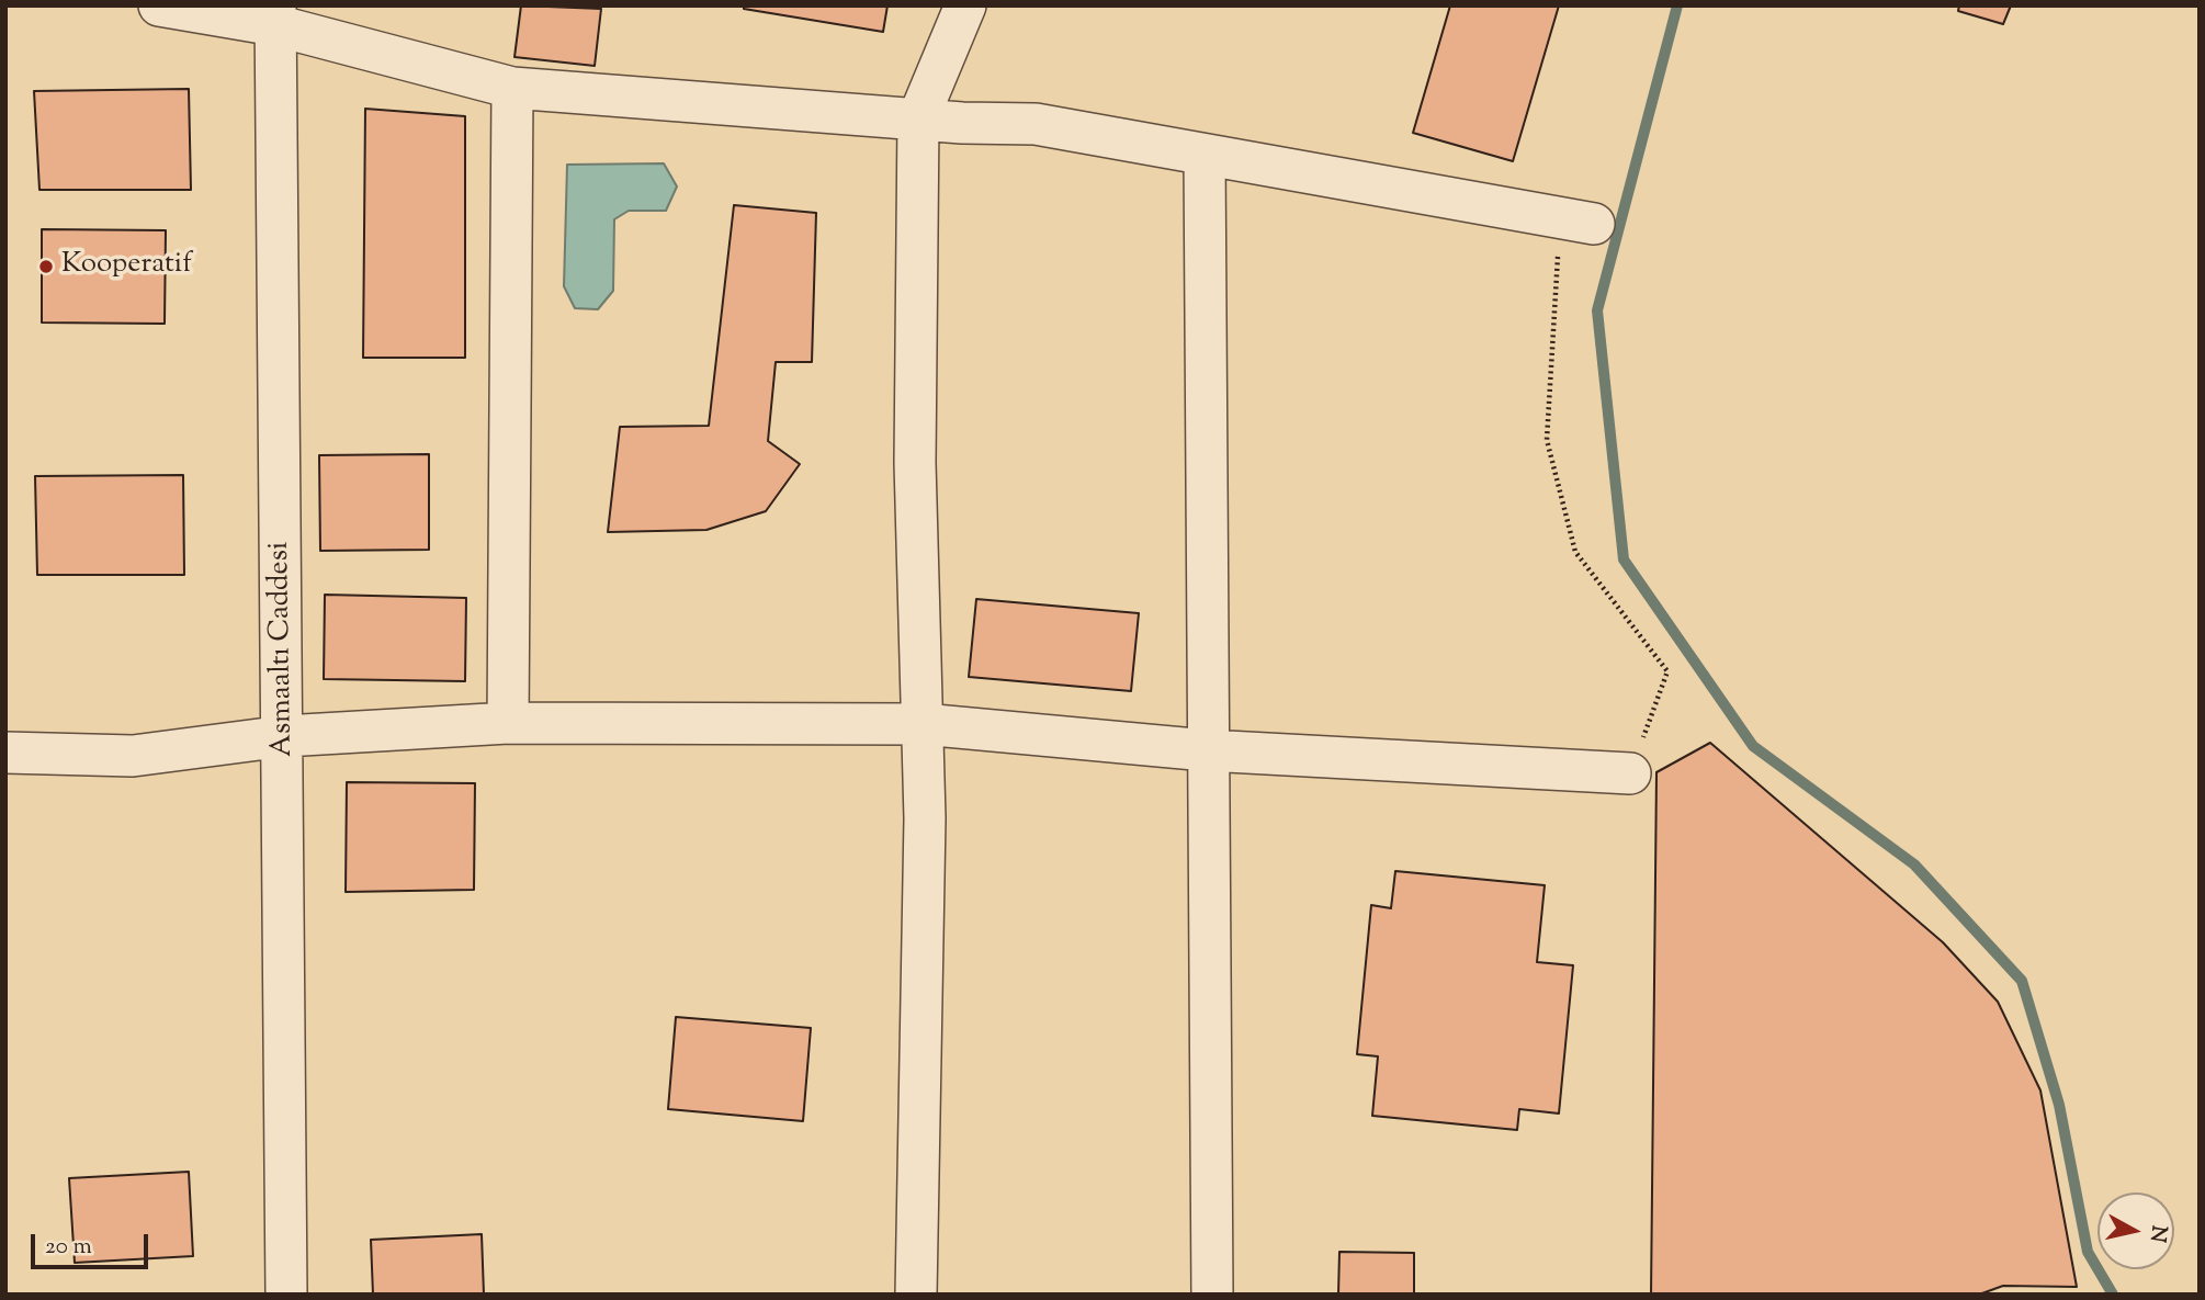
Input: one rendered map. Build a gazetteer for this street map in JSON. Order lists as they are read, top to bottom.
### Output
{
  "streets": {
    "street": ["Asmaaltı Caddesi"]
  },
  "places": ["Kooperatif"],
  "scale_bar": "20 m",
  "north": "right"
}
